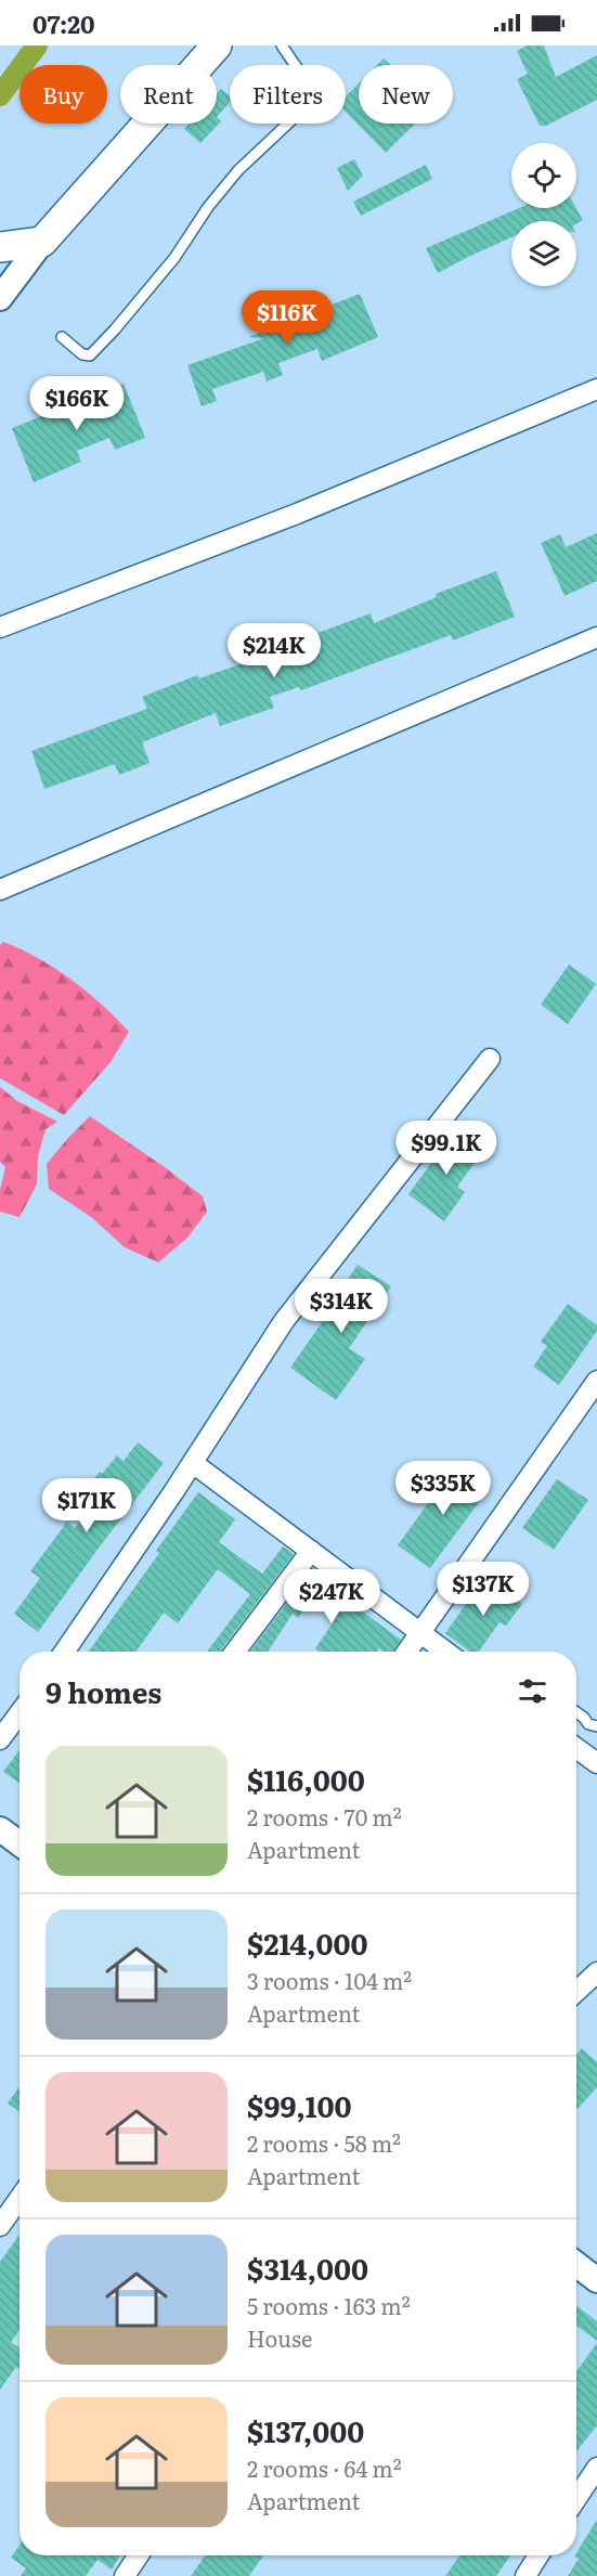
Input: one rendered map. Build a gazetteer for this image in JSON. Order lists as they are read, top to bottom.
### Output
{
  "page": {
    "status": "07:20",
    "chip": [
      "Buy",
      "Rent",
      "Filters",
      "New"
    ],
    "price": [
      "$116K",
      "$166K",
      "$214K",
      "$99.1K",
      "$314K",
      "$335K",
      "$171K",
      "$137K",
      "$247K"
    ],
    "heading": "9 homes",
    "list": [
      {
        "name": "$116,000",
        "note": "2 rooms · 70 m² · Apartment"
      },
      {
        "name": "$214,000",
        "note": "3 rooms · 104 m² · Apartment"
      },
      {
        "name": "$99,100",
        "note": "2 rooms · 58 m² · Apartment"
      },
      {
        "name": "$314,000",
        "note": "5 rooms · 163 m² · House"
      },
      {
        "name": "$137,000",
        "note": "2 rooms · 64 m² · Apartment"
      }
    ]
  }
}
